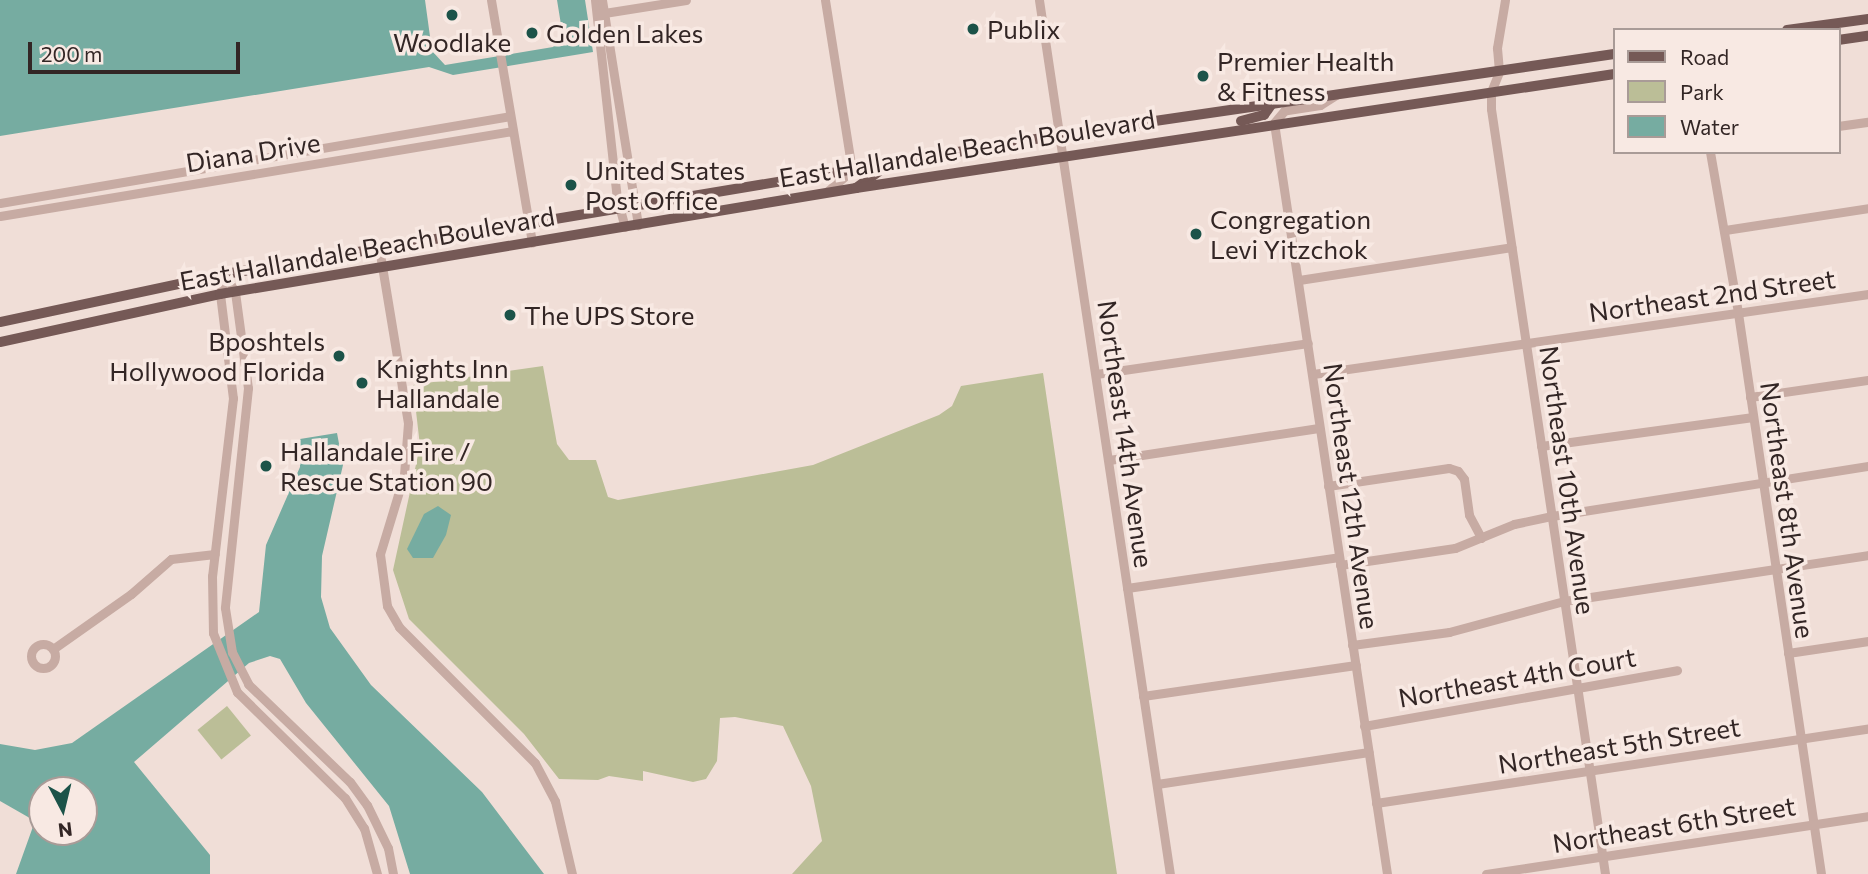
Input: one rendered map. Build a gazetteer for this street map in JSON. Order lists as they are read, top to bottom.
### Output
{
  "streets": {
    "main road": ["East Hallandale Beach Boulevard"],
    "street": [
      "Diana Drive",
      "Northeast 2nd Street",
      "Northeast 14th Avenue",
      "Northeast 10th Avenue",
      "Northeast 12th Avenue",
      "Northeast 8th Avenue",
      "Northeast 4th Court",
      "Northeast 5th Street",
      "Northeast 6th Street"
    ]
  },
  "crossings": [
    ["East Hallandale Beach Boulevard", "Northeast 14th Avenue"],
    ["East Hallandale Beach Boulevard", "Northeast 10th Avenue"],
    ["East Hallandale Beach Boulevard", "Northeast 12th Avenue"],
    ["Northeast 2nd Street", "Northeast 10th Avenue"],
    ["Northeast 2nd Street", "Northeast 12th Avenue"],
    ["Northeast 2nd Street", "Northeast 8th Avenue"],
    ["Northeast 10th Avenue", "Northeast 4th Court"],
    ["Northeast 10th Avenue", "Northeast 5th Street"],
    ["Northeast 10th Avenue", "Northeast 6th Street"],
    ["Northeast 12th Avenue", "Northeast 4th Court"],
    ["Northeast 12th Avenue", "Northeast 5th Street"],
    ["Northeast 8th Avenue", "Northeast 5th Street"],
    ["Northeast 8th Avenue", "Northeast 6th Street"]
  ],
  "places": [
    "Woodlake",
    "Publix",
    "Golden Lakes",
    "Premier Health & Fitness",
    "United States Post Office",
    "Congregation Levi Yitzchok",
    "The UPS Store",
    "Bposhtels Hollywood Florida",
    "Knights Inn Hallandale",
    "Hallandale Fire / Rescue Station 90"
  ],
  "legend": ["Road", "Park", "Water"],
  "scale_bar": "200 m",
  "north": "bottom"
}
